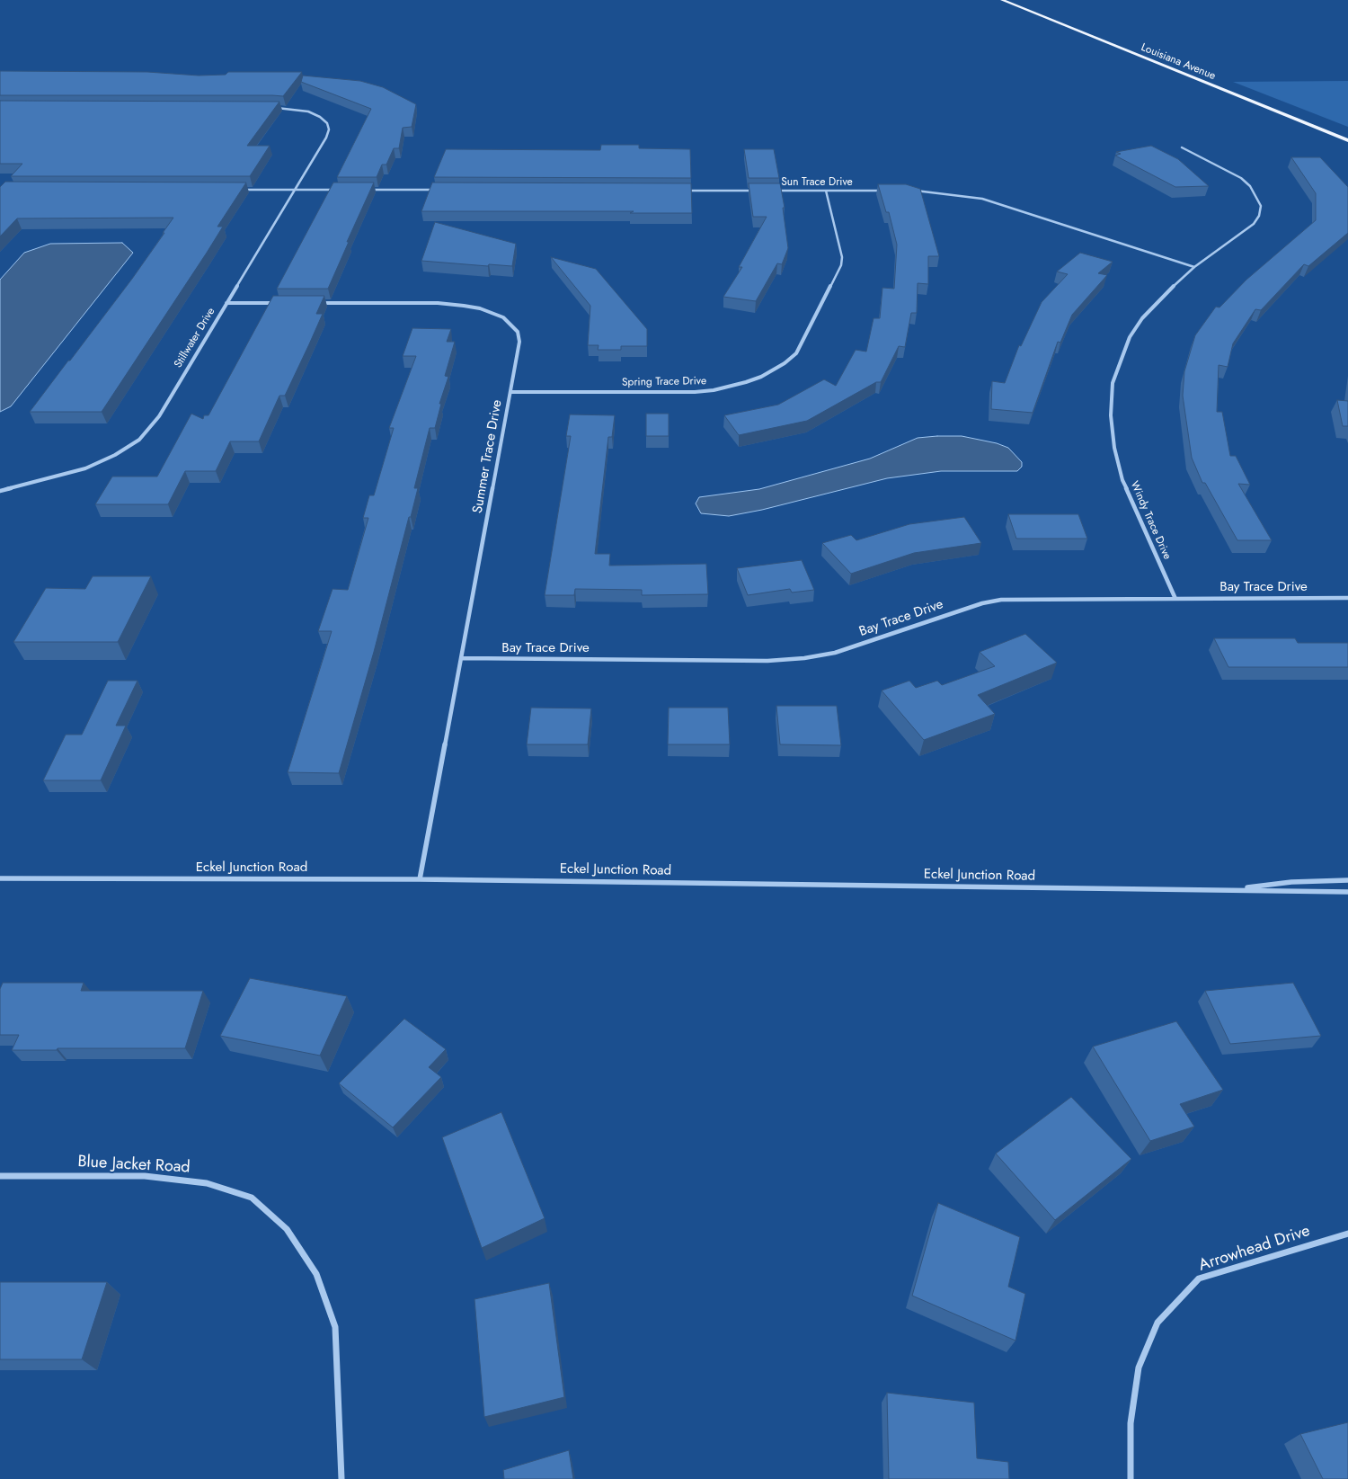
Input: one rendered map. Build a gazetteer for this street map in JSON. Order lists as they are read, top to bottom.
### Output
{
  "streets": {
    "main road": ["Louisiana Avenue"],
    "street": [
      "Sun Trace Drive",
      "Stillwater Drive",
      "Spring Trace Drive",
      "Summer Trace Drive",
      "Windy Trace Drive",
      "Bay Trace Drive",
      "Eckel Junction Road",
      "Blue Jacket Road",
      "Arrowhead Drive"
    ]
  },
  "crossings": [
    ["Sun Trace Drive", "Spring Trace Drive"],
    ["Spring Trace Drive", "Summer Trace Drive"],
    ["Summer Trace Drive", "Bay Trace Drive"],
    ["Summer Trace Drive", "Eckel Junction Road"],
    ["Windy Trace Drive", "Bay Trace Drive"]
  ]
}
